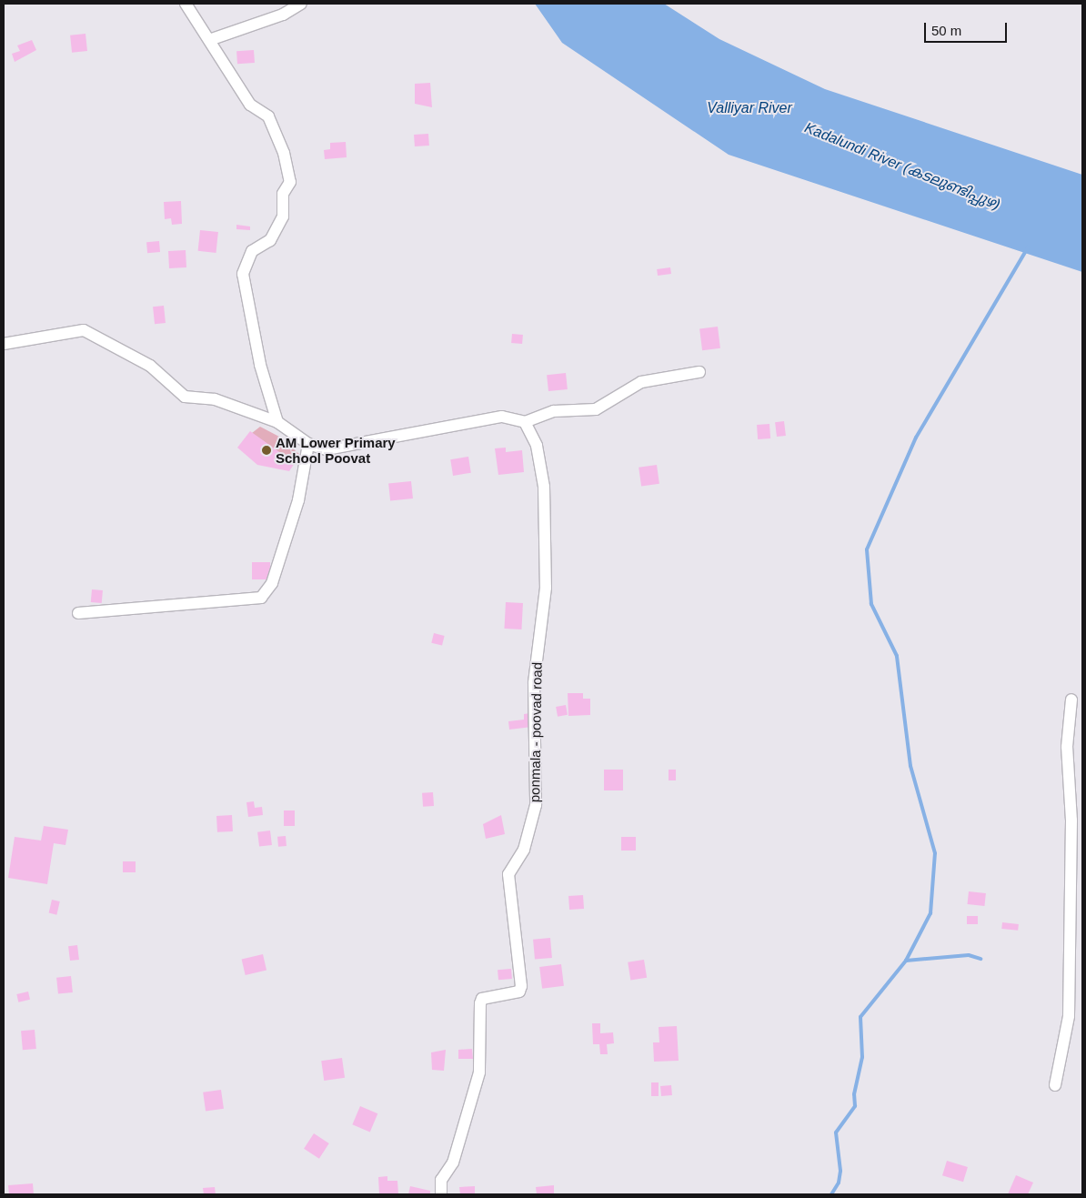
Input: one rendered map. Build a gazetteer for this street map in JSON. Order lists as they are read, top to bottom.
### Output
{
  "streets": {
    "street": ["ponmala - poovad road"]
  },
  "water": ["Valliyar River", "Kadalundi River (കടലുണ്ടിപ്പുഴ)"],
  "places": ["AM Lower Primary School Poovat"],
  "scale_bar": "50 m"
}
